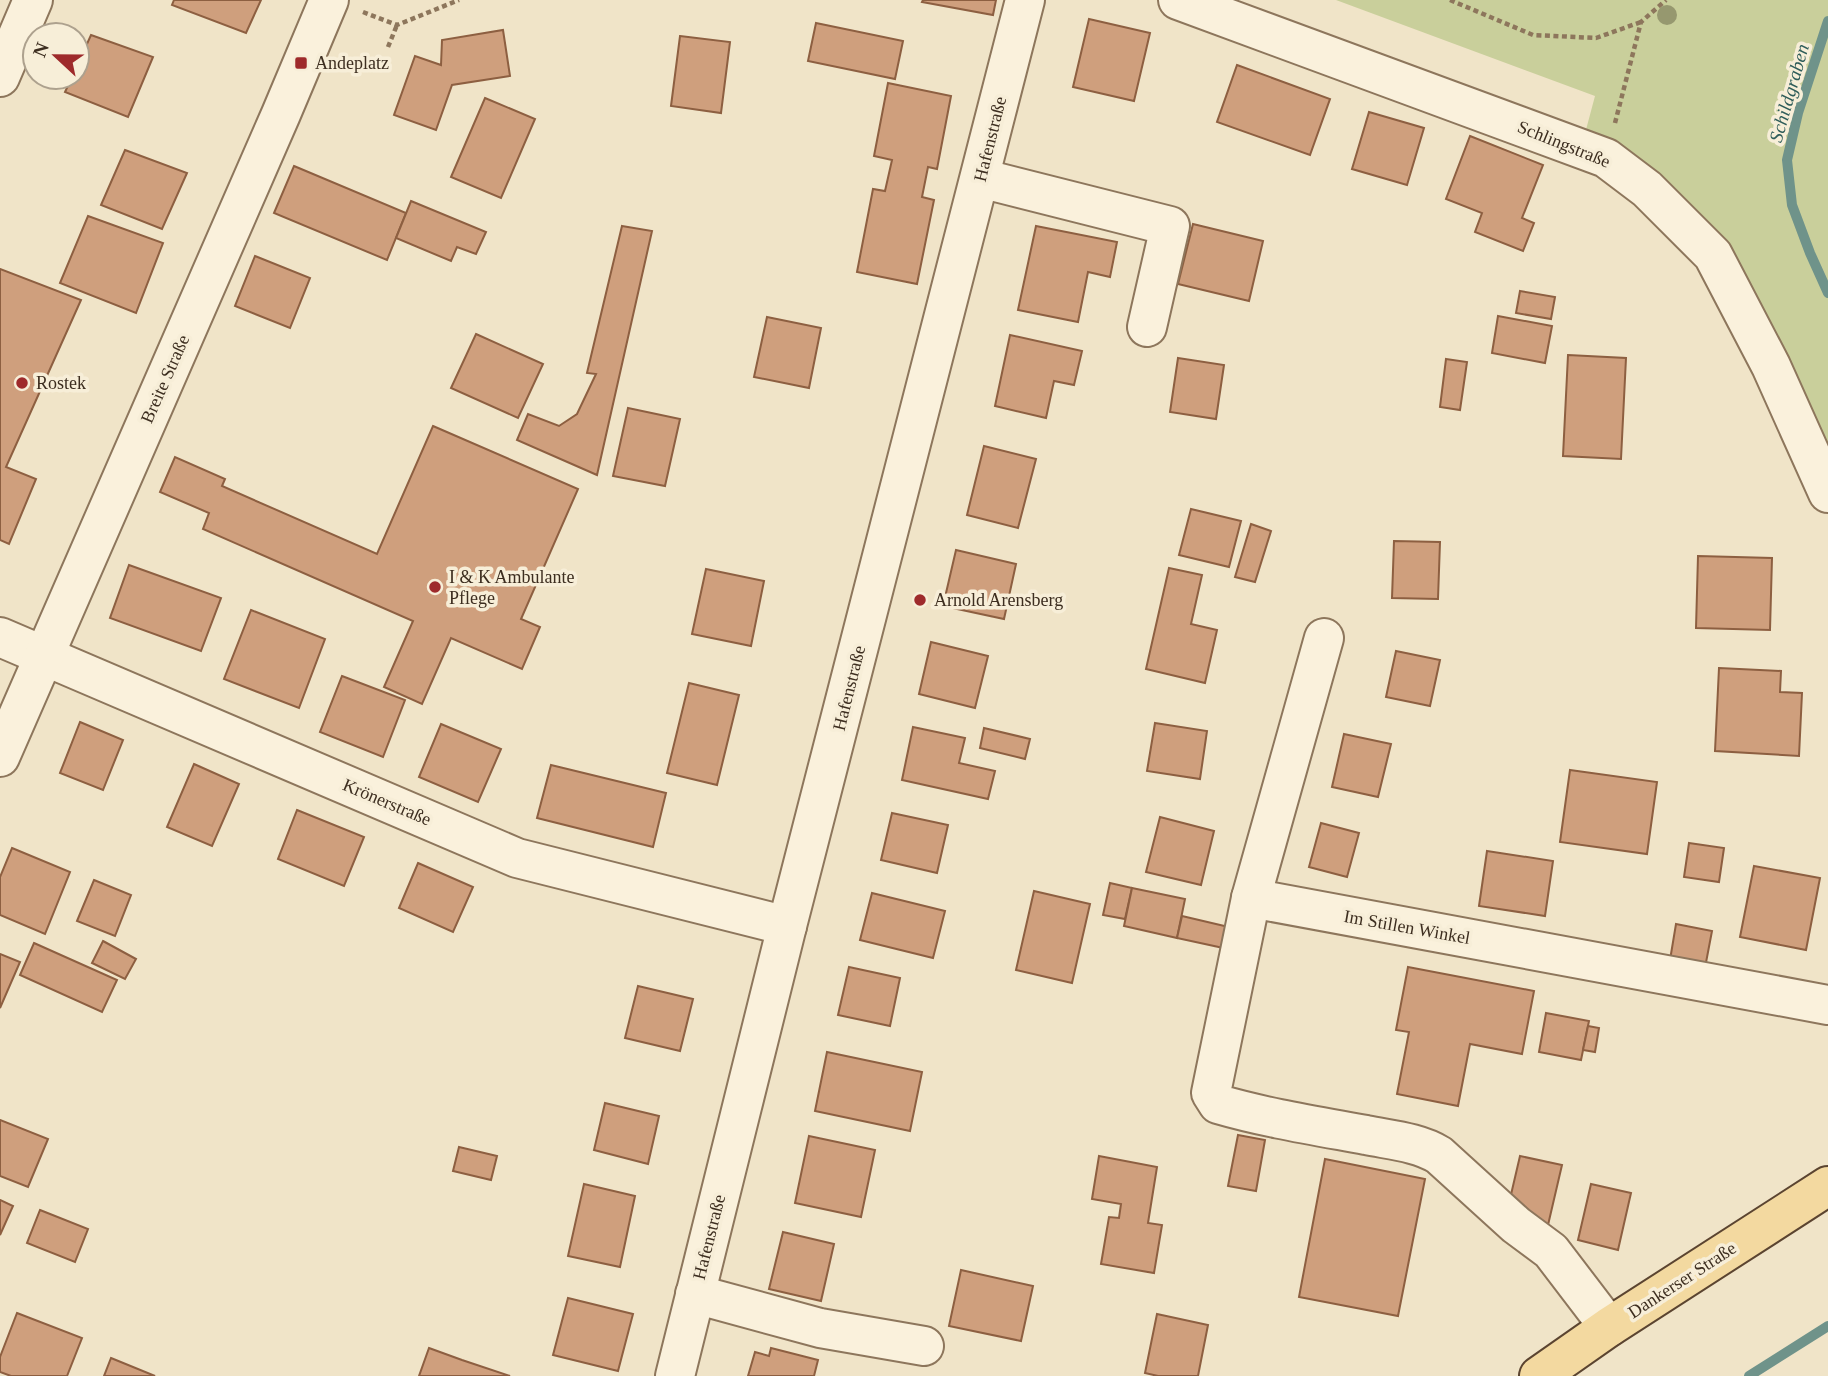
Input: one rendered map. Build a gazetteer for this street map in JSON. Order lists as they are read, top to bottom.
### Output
{
  "streets": {
    "main road": ["Dankerser Straße"],
    "street": [
      "Hafenstraße",
      "Schlingstraße",
      "Breite Straße",
      "Krönerstraße",
      "Im Stillen Winkel"
    ]
  },
  "crossings": [
    ["Hafenstraße", "Krönerstraße"],
    ["Breite Straße", "Krönerstraße"]
  ],
  "water": ["Schildgraben"],
  "places": {
    "transit": ["Andeplatz"],
    "other": ["Rostek", "I & K Ambulante Pflege", "Arnold Arensberg"]
  },
  "north": "left"
}
